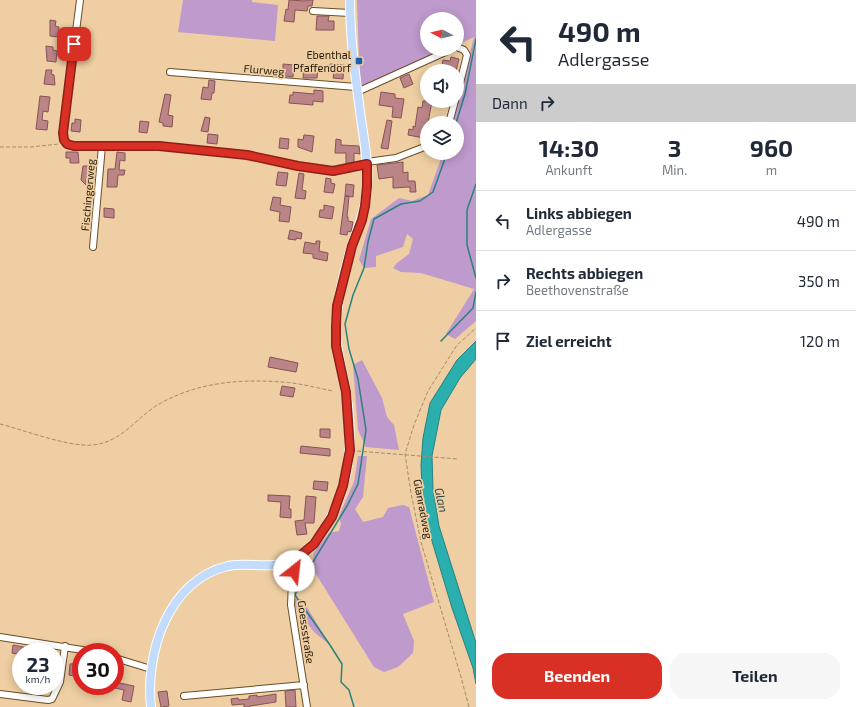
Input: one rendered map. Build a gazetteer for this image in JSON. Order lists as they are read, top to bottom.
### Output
{
  "streets": {
    "street": ["Flurweg", "Fischingerweg", "Goessstraße"],
    "path": ["Glanradweg"]
  },
  "water": ["Glan"],
  "places": {
    "transit": ["Ebenthal Pfaffendorf"]
  },
  "north": "left",
  "page": {
    "turn": ["490 m", "Adlergasse"],
    "then": "Dann",
    "eta": [
      "14:30",
      "Ankunft",
      "3",
      "Min.",
      "960",
      "m"
    ],
    "list": [
      {
        "name": "Links abbiegen",
        "note": "Adlergasse",
        "value": "490 m"
      },
      {
        "name": "Rechts abbiegen",
        "note": "Beethovenstraße",
        "value": "350 m"
      },
      {
        "name": "Ziel erreicht",
        "value": "120 m"
      }
    ],
    "speed": "23 km/h",
    "limit": "30",
    "buttons": ["Beenden", "Teilen"]
  }
}
